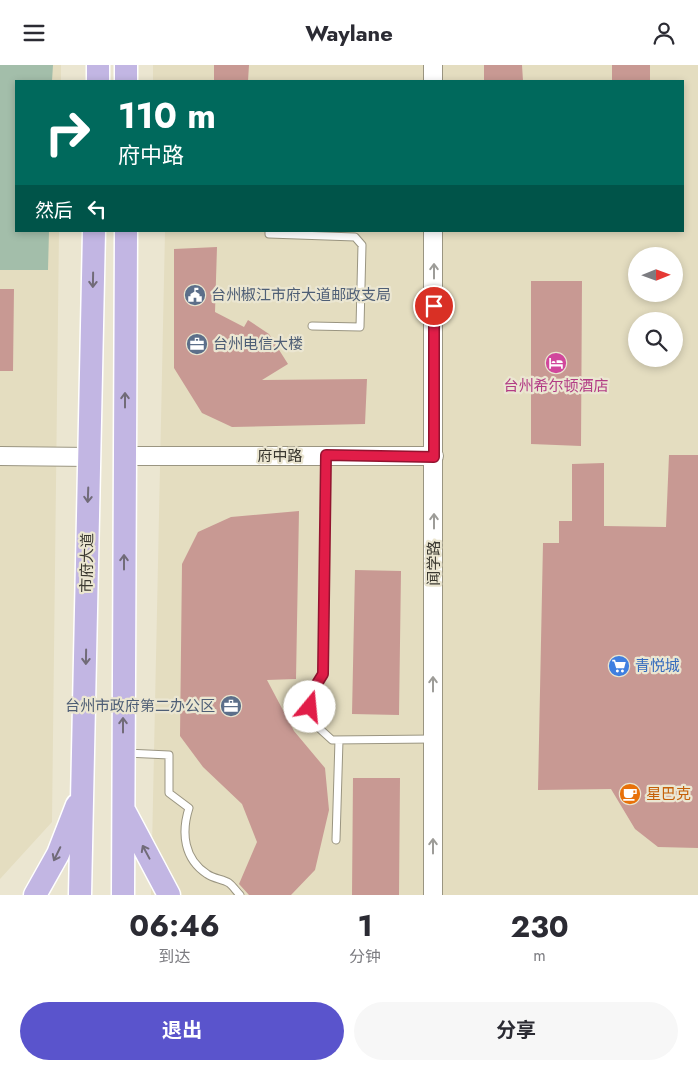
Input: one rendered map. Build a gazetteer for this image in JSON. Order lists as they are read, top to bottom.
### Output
{
  "streets": {
    "main road": ["市府大道"],
    "street": ["府中路", "闻学路"]
  },
  "crossings": [
    ["府中路", "闻学路"]
  ],
  "one_way": ["闻学路"],
  "places": {
    "public building": ["台州椒江市府大道邮政支局"],
    "office": ["台州电信大楼", "台州市政府第二办公区"],
    "hotel": ["台州希尔顿酒店"],
    "supermarket": ["青悦城"],
    "cafe": ["星巴克"]
  },
  "north": "right",
  "page": {
    "header": "Waylane",
    "turn": ["110 m", "府中路"],
    "then": "然后",
    "eta": [
      "06:46",
      "到达",
      "1",
      "分钟",
      "230",
      "m"
    ],
    "buttons": ["退出", "分享"]
  }
}
